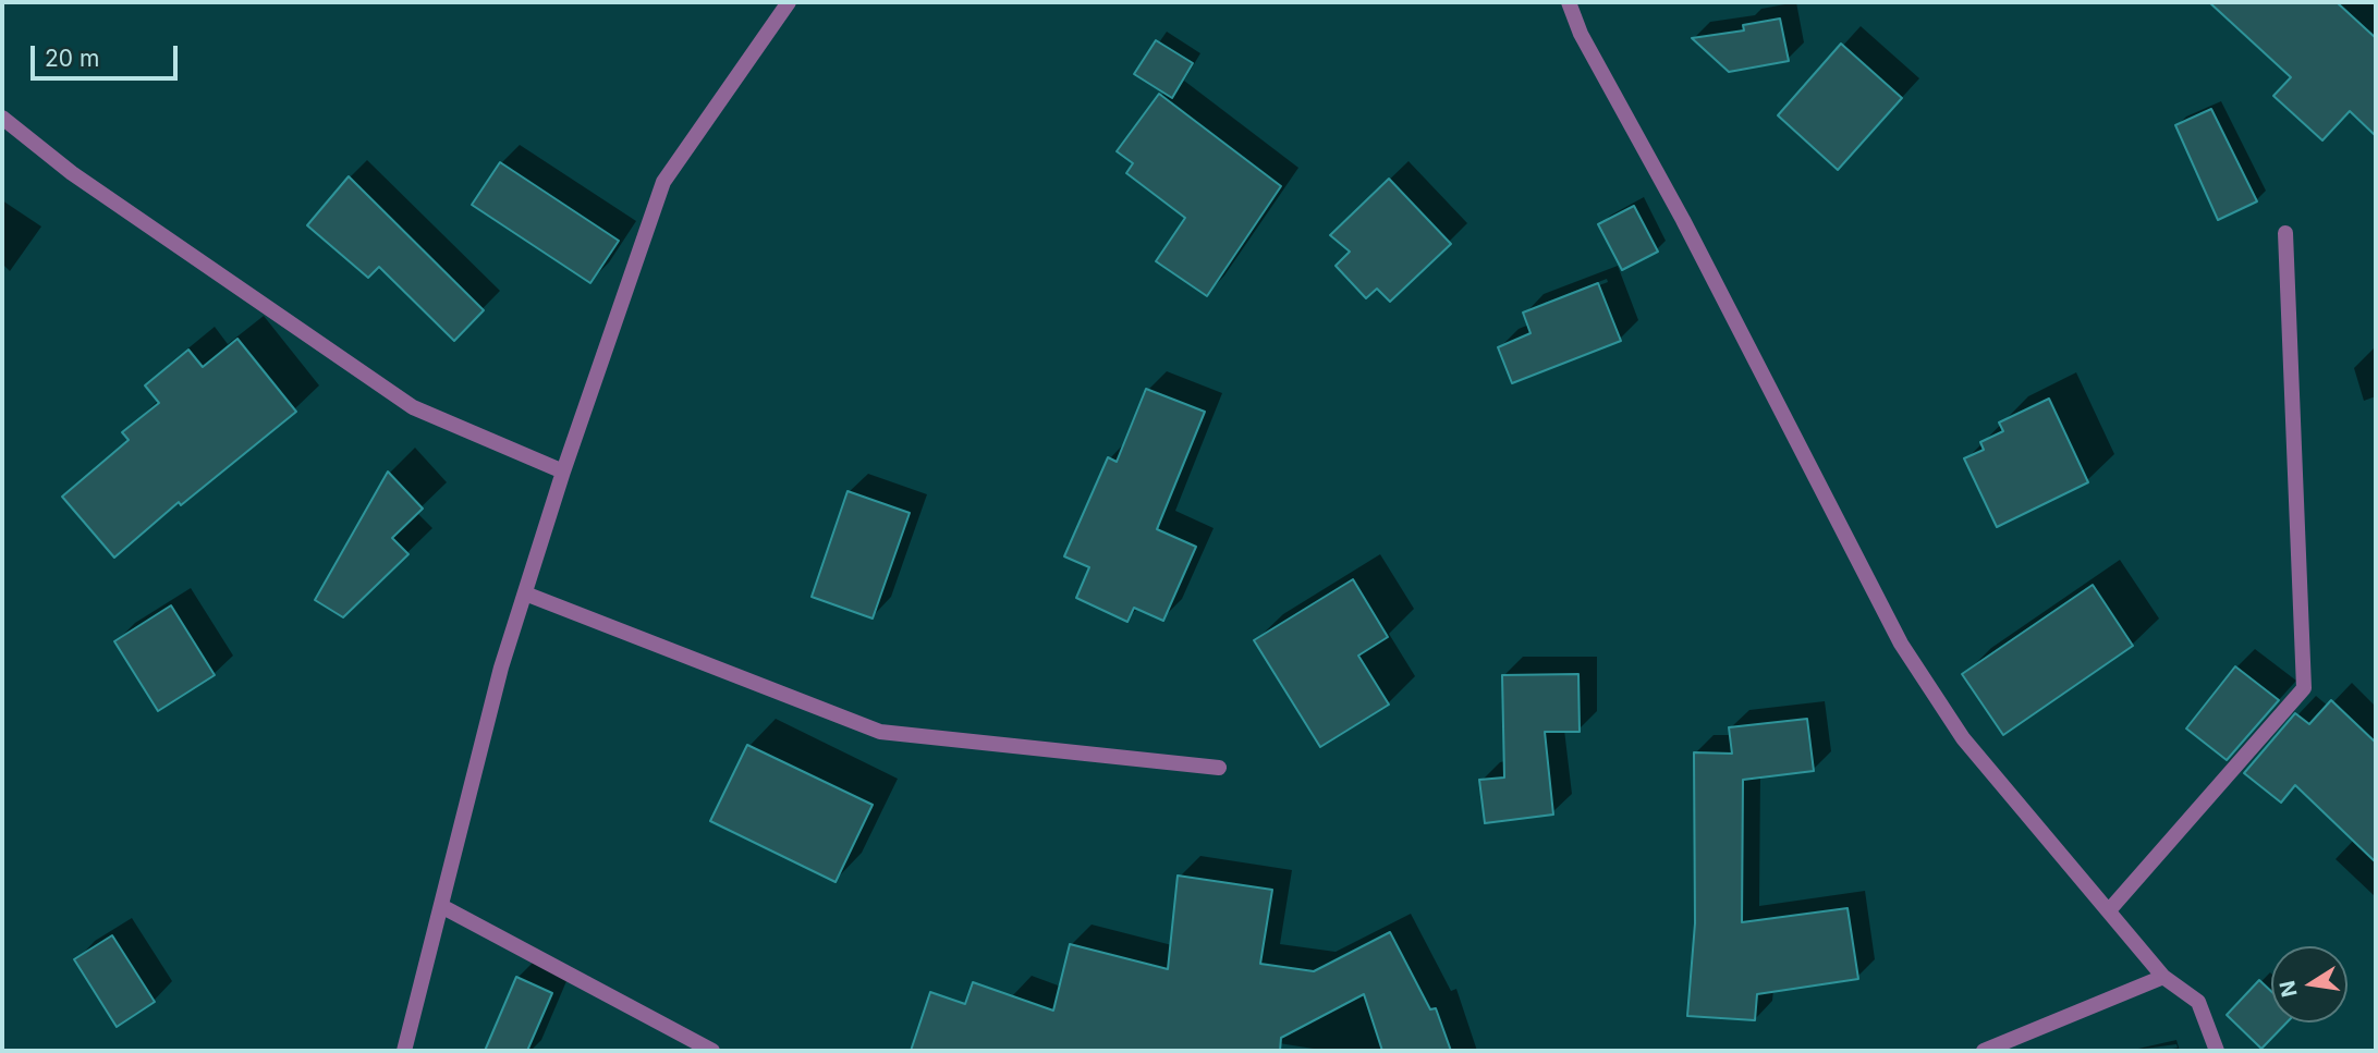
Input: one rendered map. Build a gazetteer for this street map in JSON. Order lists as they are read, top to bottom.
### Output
{
  "scale_bar": "20 m",
  "north": "left"
}
